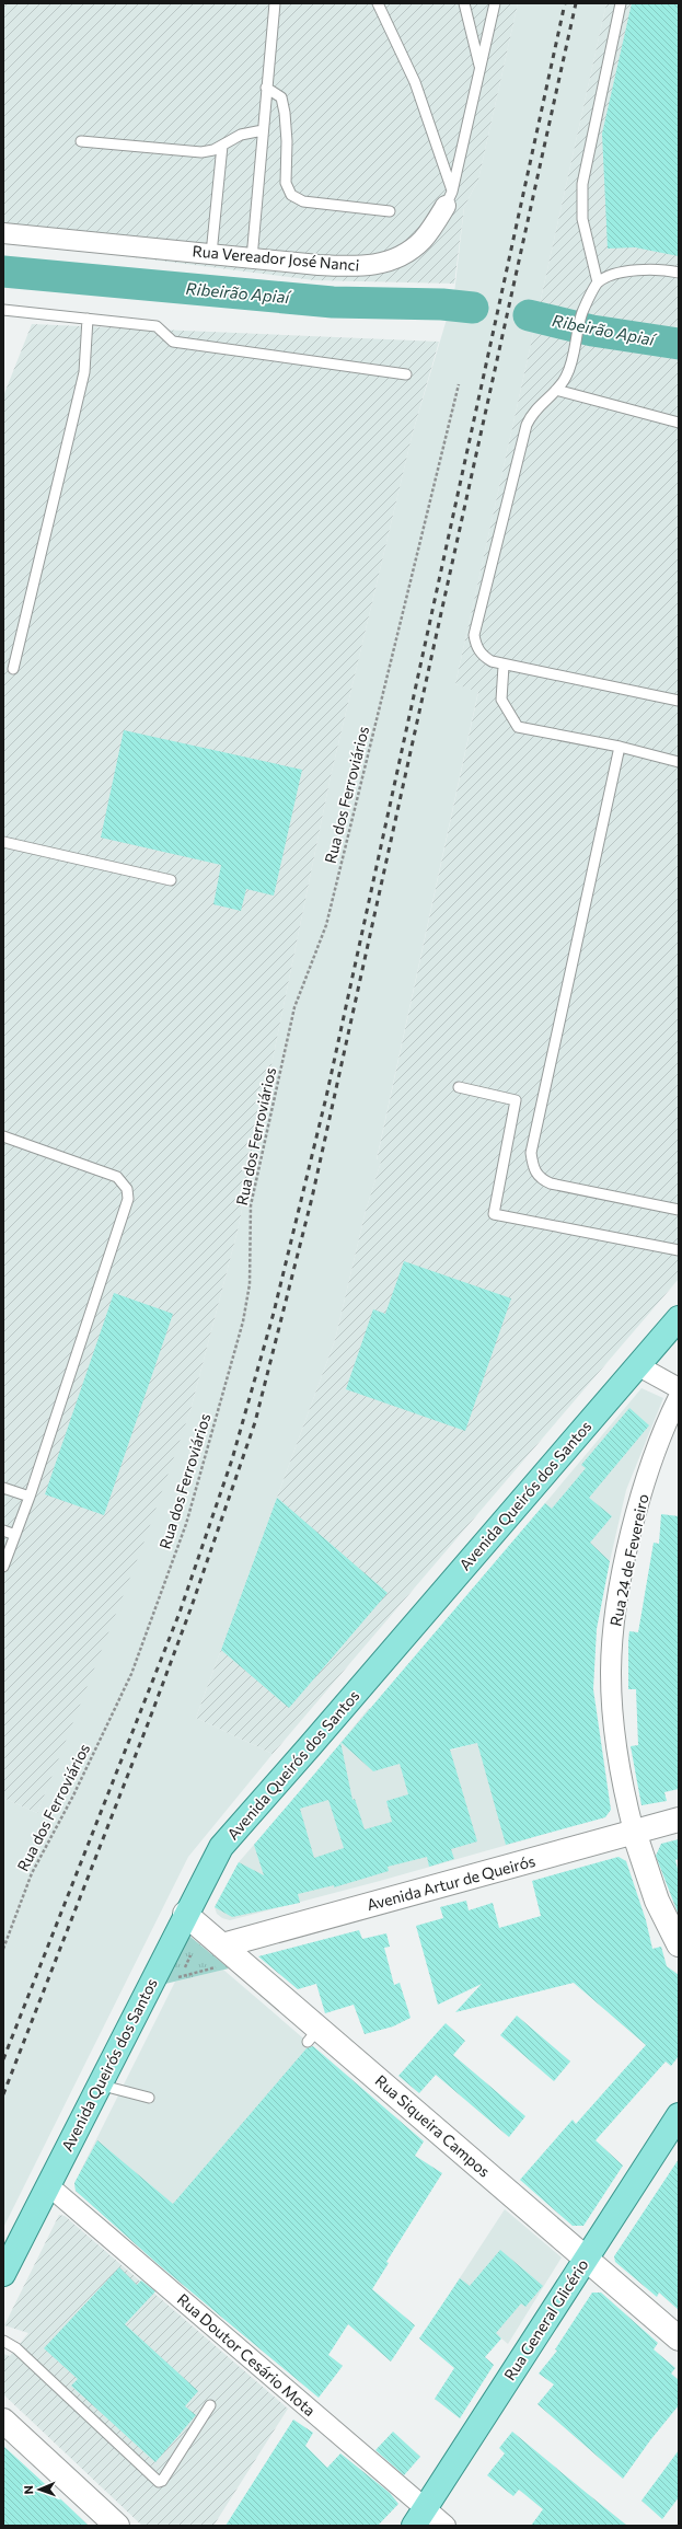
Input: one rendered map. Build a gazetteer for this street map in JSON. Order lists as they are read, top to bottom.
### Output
{
  "streets": {
    "main road": [
      "Avenida Queirós dos Santos",
      "Avenida Artur de Queirós",
      "Rua Siqueira Campos",
      "Rua General Glicério"
    ],
    "street": ["Rua Vereador José Nanci", "Rua 24 de Fevereiro", "Rua Doutor Cesário Mota"],
    "path": ["Rua dos Ferroviários"]
  },
  "crossings": [
    ["Avenida Queirós dos Santos", "Rua Siqueira Campos"],
    ["Avenida Queirós dos Santos", "Rua Doutor Cesário Mota"],
    ["Rua 24 de Fevereiro", "Avenida Artur de Queirós"],
    ["Avenida Artur de Queirós", "Rua Siqueira Campos"],
    ["Rua Siqueira Campos", "Rua General Glicério"],
    ["Rua General Glicério", "Rua Doutor Cesário Mota"]
  ],
  "water": ["Ribeirão Apiaí"],
  "north": "left"
}
